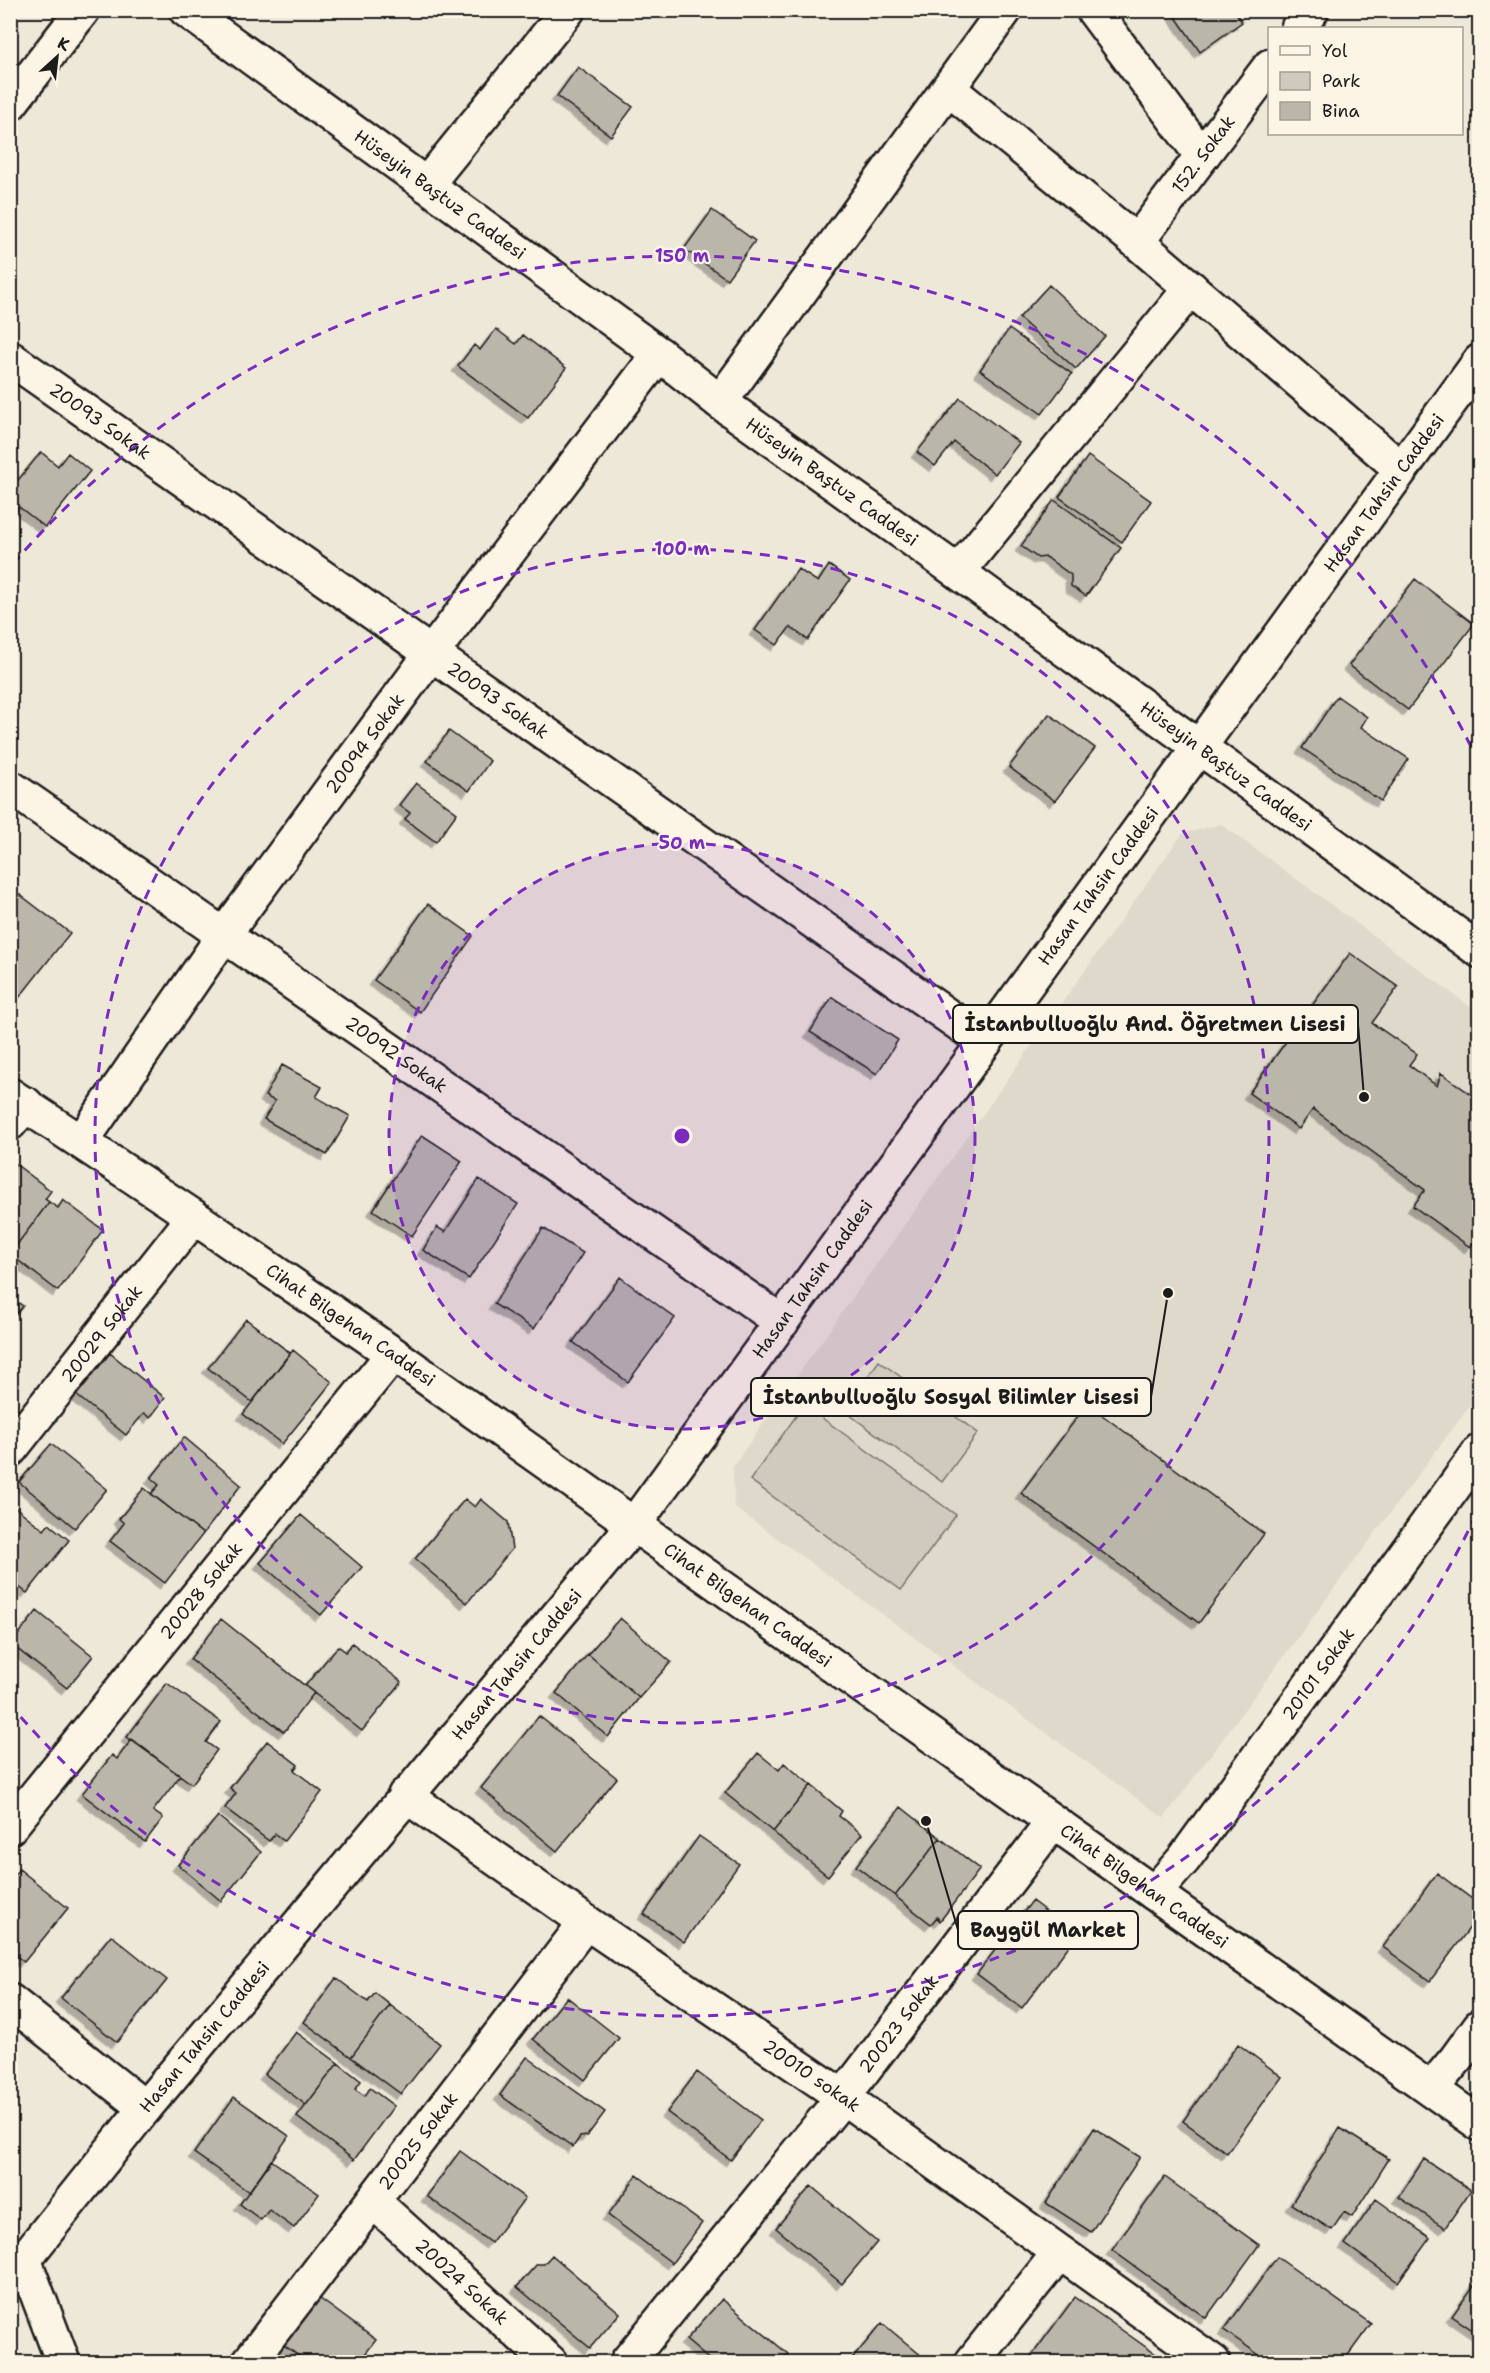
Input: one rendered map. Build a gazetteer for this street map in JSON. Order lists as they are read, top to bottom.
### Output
{
  "streets": {
    "street": [
      "152. Sokak",
      "Hüseyin Baştuz Caddesi",
      "20093 Sokak",
      "Hasan Tahsin Caddesi",
      "20094 Sokak",
      "20092 Sokak",
      "Cihat Bilgehan Caddesi",
      "20029 Sokak",
      "20028 Sokak",
      "20101 Sokak",
      "20023 Sokak",
      "20010 sokak",
      "20025 Sokak",
      "20024 Sokak"
    ]
  },
  "crossings": [
    ["Hüseyin Baştuz Caddesi", "Hasan Tahsin Caddesi"],
    ["Hüseyin Baştuz Caddesi", "20094 Sokak"],
    ["20093 Sokak", "Hasan Tahsin Caddesi"],
    ["20093 Sokak", "20094 Sokak"],
    ["Hasan Tahsin Caddesi", "20092 Sokak"],
    ["Hasan Tahsin Caddesi", "Cihat Bilgehan Caddesi"],
    ["Hasan Tahsin Caddesi", "20010 sokak"],
    ["20094 Sokak", "20092 Sokak"],
    ["20094 Sokak", "Cihat Bilgehan Caddesi"],
    ["Cihat Bilgehan Caddesi", "20029 Sokak"],
    ["Cihat Bilgehan Caddesi", "20028 Sokak"],
    ["Cihat Bilgehan Caddesi", "20101 Sokak"],
    ["Cihat Bilgehan Caddesi", "20023 Sokak"],
    ["20023 Sokak", "20010 sokak"],
    ["20010 sokak", "20025 Sokak"],
    ["20025 Sokak", "20024 Sokak"]
  ],
  "places": ["İstanbulluoğlu And. Öğretmen Lisesi", "İstanbulluoğlu Sosyal Bilimler Lisesi", "Baygül Market"],
  "legend": ["Yol", "Park", "Bina"],
  "north": "top right",
  "rings": ["150 m", "100 m", "50 m"]
}
